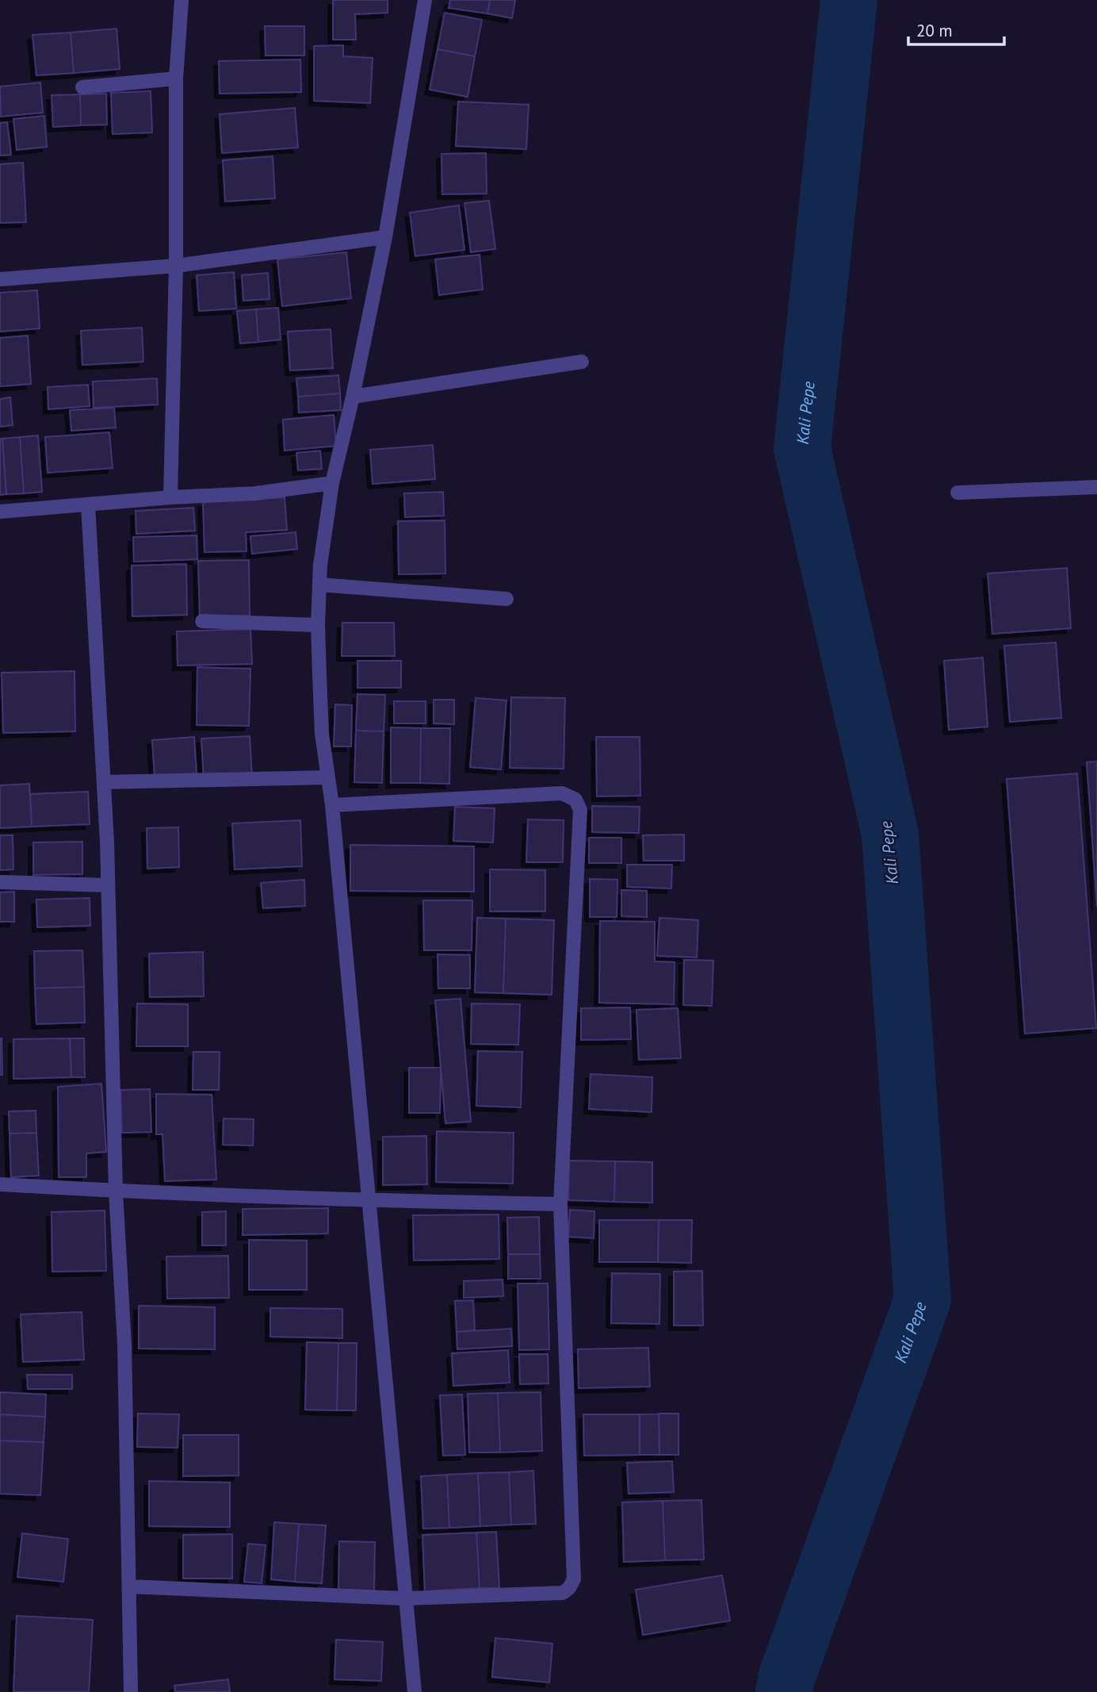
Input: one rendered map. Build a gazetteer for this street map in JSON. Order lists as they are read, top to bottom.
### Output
{
  "water": ["Kali Pepe"],
  "scale_bar": "20 m"
}
